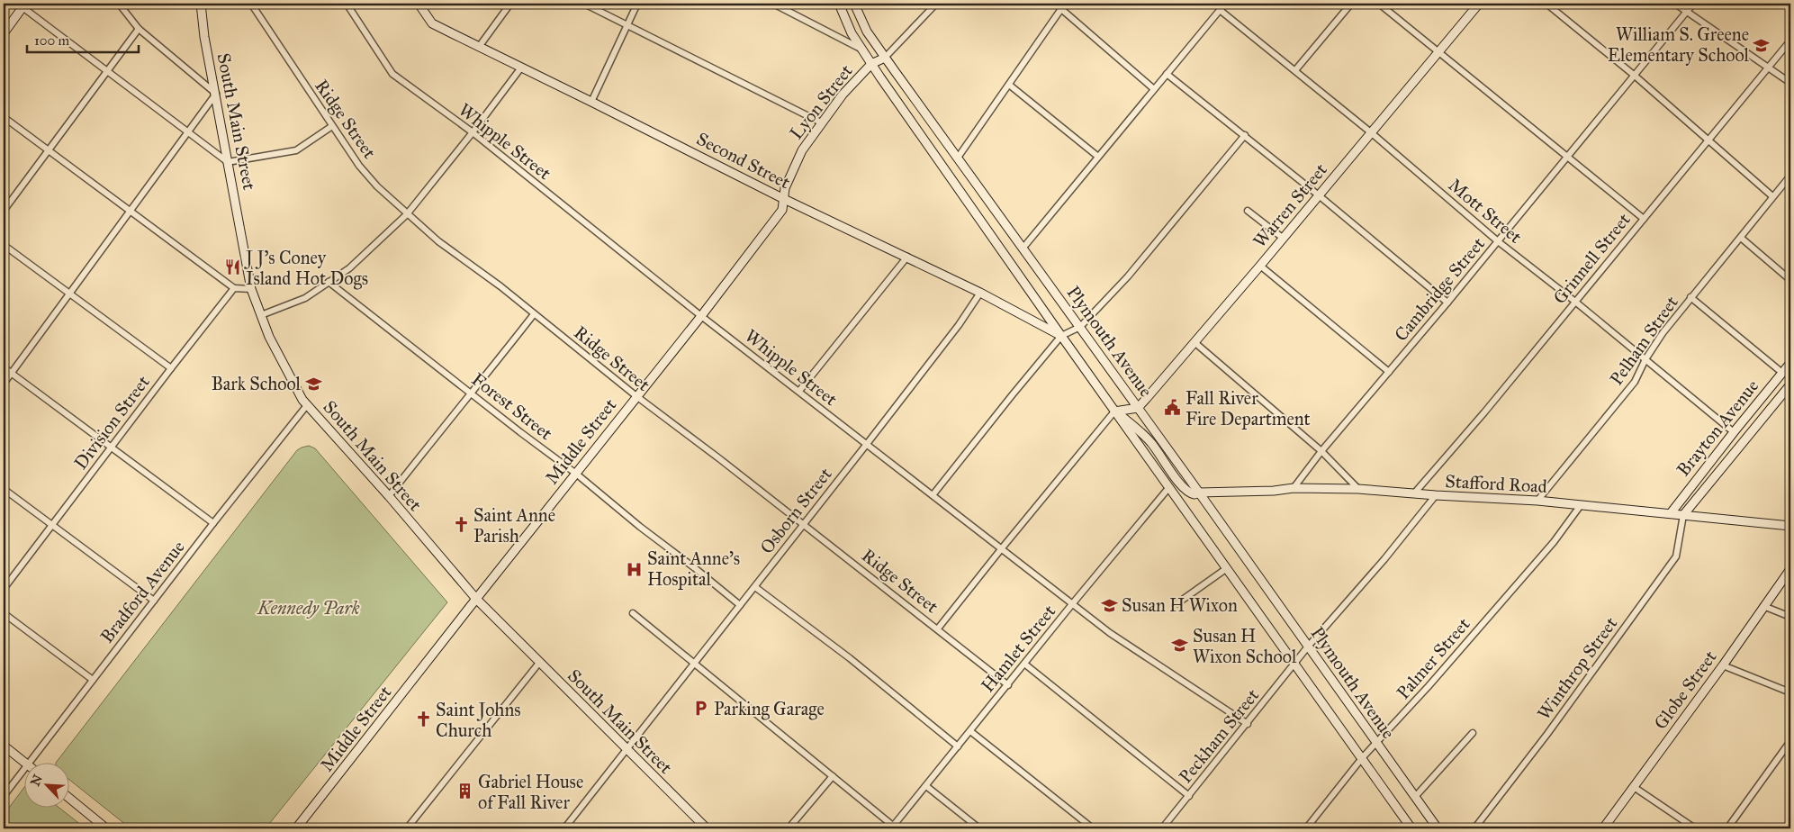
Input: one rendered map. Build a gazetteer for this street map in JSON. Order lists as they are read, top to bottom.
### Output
{
  "streets": {
    "main road": [
      "Lyon Street",
      "South Main Street",
      "Second Street",
      "Warren Street",
      "Plymouth Avenue",
      "Brayton Avenue",
      "Middle Street",
      "Stafford Road",
      "Globe Street"
    ],
    "street": [
      "Ridge Street",
      "Whipple Street",
      "Mott Street",
      "Grinnell Street",
      "Cambridge Street",
      "Pelham Street",
      "Forest Street",
      "Division Street",
      "Osborn Street",
      "Bradford Avenue",
      "Hamlet Street",
      "Palmer Street",
      "Winthrop Street",
      "Peckham Street"
    ]
  },
  "crossings": [
    ["Lyon Street", "Second Street"],
    ["Lyon Street", "Plymouth Avenue"],
    ["Lyon Street", "Middle Street"],
    ["Ridge Street", "Middle Street"],
    ["Ridge Street", "Osborn Street"],
    ["Ridge Street", "Hamlet Street"],
    ["South Main Street", "Middle Street"],
    ["South Main Street", "Osborn Street"],
    ["South Main Street", "Bradford Avenue"],
    ["Whipple Street", "Middle Street"],
    ["Whipple Street", "Osborn Street"],
    ["Whipple Street", "Hamlet Street"],
    ["Whipple Street", "Peckham Street"],
    ["Second Street", "Plymouth Avenue"],
    ["Second Street", "Middle Street"],
    ["Second Street", "Osborn Street"],
    ["Warren Street", "Mott Street"],
    ["Warren Street", "Plymouth Avenue"],
    ["Mott Street", "Grinnell Street"],
    ["Mott Street", "Cambridge Street"],
    ["Mott Street", "Pelham Street"],
    ["Mott Street", "Brayton Avenue"],
    ["Grinnell Street", "Stafford Road"],
    ["Cambridge Street", "Stafford Road"],
    ["Pelham Street", "Stafford Road"],
    ["Plymouth Avenue", "Stafford Road"],
    ["Plymouth Avenue", "Hamlet Street"],
    ["Plymouth Avenue", "Palmer Street"],
    ["Plymouth Avenue", "Peckham Street"],
    ["Forest Street", "Middle Street"],
    ["Forest Street", "Osborn Street"],
    ["Brayton Avenue", "Stafford Road"],
    ["Brayton Avenue", "Winthrop Street"],
    ["Stafford Road", "Palmer Street"],
    ["Stafford Road", "Winthrop Street"],
    ["Stafford Road", "Peckham Street"]
  ],
  "parks": ["Kennedy Park"],
  "places": {
    "school or university": [
      "William S. Greene Elementary School",
      "Bark School",
      "Susan H Wixon",
      "Susan H Wixon School"
    ],
    "restaurant": ["J J's Coney Island Hot Dogs"],
    "public building": ["Fall River Fire Department"],
    "church": ["Saint Anne Parish", "Saint Johns Church"],
    "hospital": ["Saint Anne's Hospital"],
    "parking": ["Parking Garage"],
    "building": ["Gabriel House of Fall River"]
  },
  "scale_bar": "100 m",
  "north": "top left"
}
